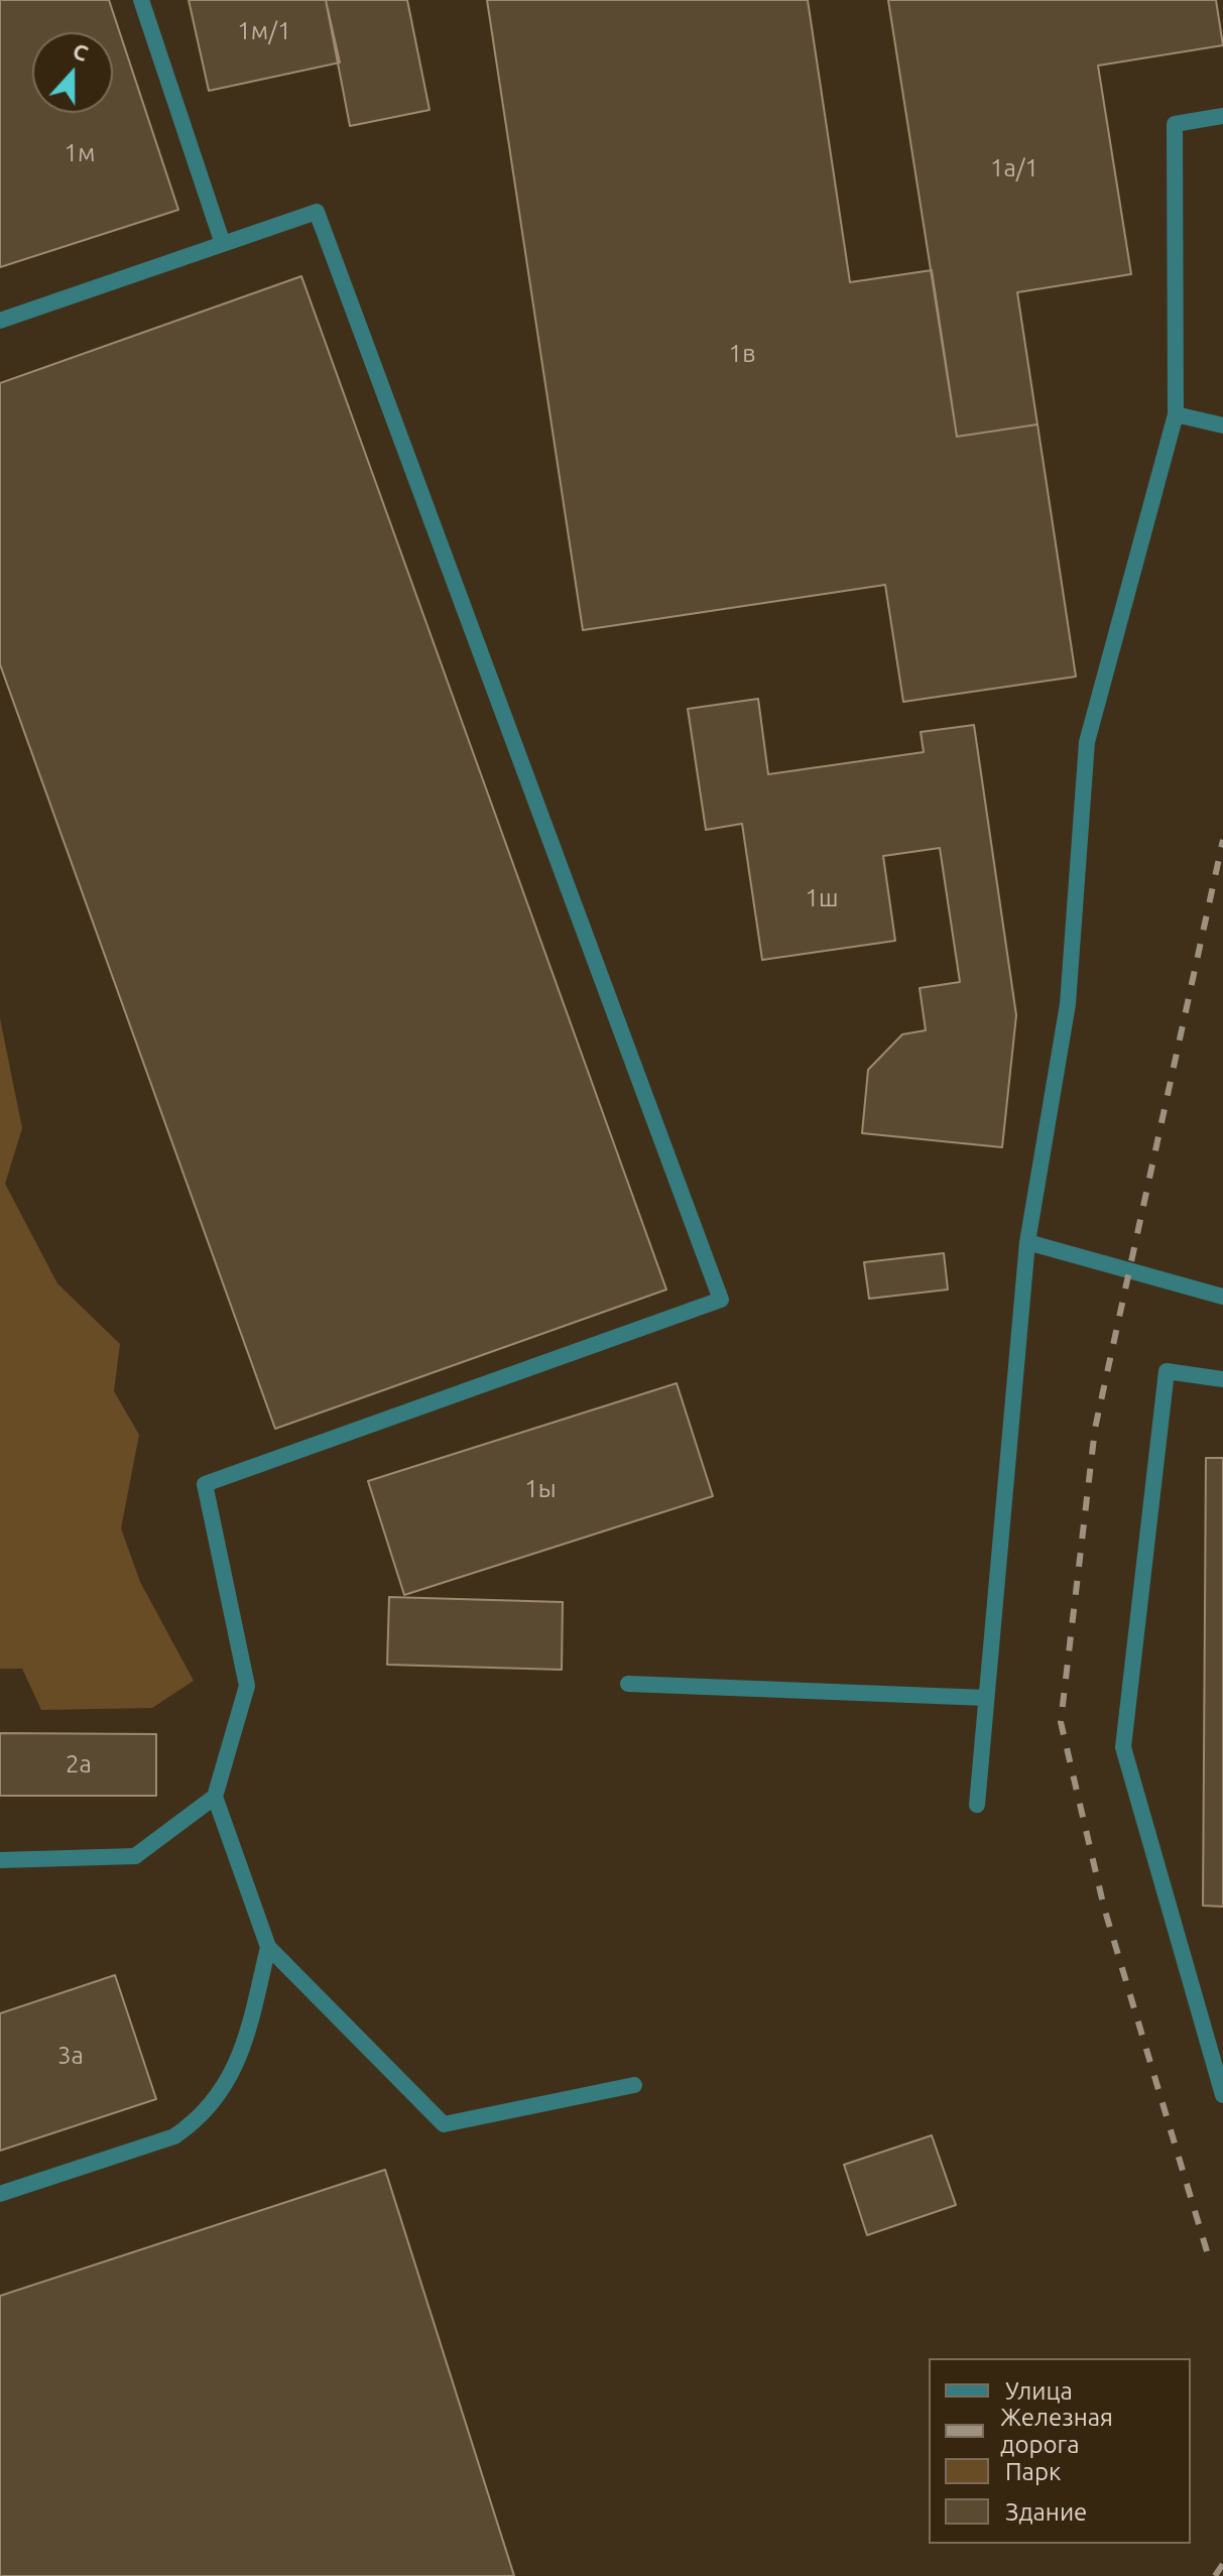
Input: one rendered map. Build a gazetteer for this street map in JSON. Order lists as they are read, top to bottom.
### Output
{
  "house_numbers": [
    "1м/1",
    "1м",
    "1а/1",
    "1в",
    "1ш",
    "1ы",
    "2а",
    "3а"
  ],
  "legend": [
    "Улица",
    "Железная дорога",
    "Парк",
    "Здание"
  ],
  "north": "top"
}
